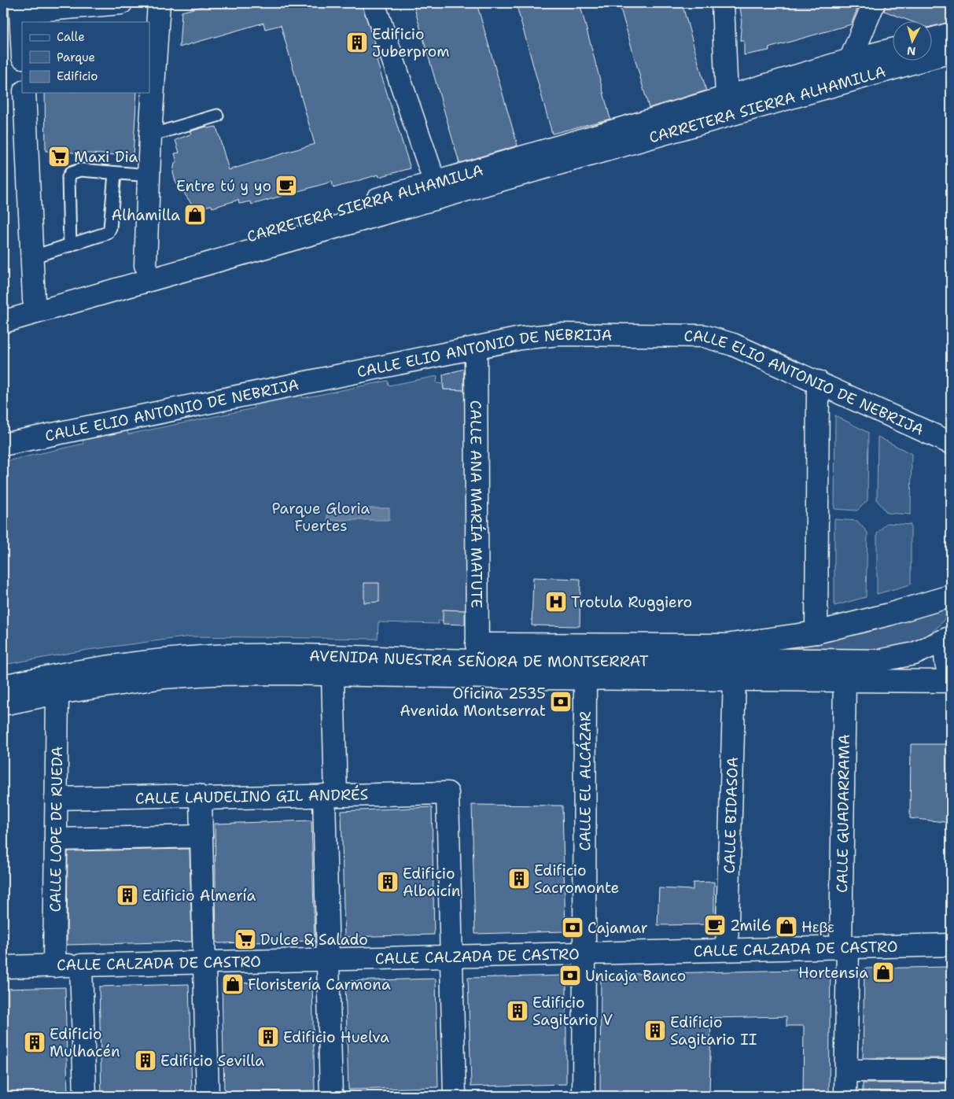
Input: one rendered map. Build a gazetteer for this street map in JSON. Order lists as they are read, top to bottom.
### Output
{
  "streets": {
    "street": [
      "CARRETERA SIERRA ALHAMILLA",
      "CALLE ELIO ANTONIO DE NEBRIJA",
      "CALLE ANA MARÍA MATUTE",
      "AVENIDA NUESTRA SEÑORA DE MONTSERRAT",
      "CALLE EL ALCÁZAR",
      "CALLE LAUDELINO GIL ANDRÉS",
      "CALLE BIDASOA",
      "CALLE GUADARRAMA",
      "CALLE LOPE DE RUEDA",
      "CALLE CALZADA DE CASTRO"
    ]
  },
  "crossings": [
    ["CALLE ELIO ANTONIO DE NEBRIJA", "CALLE ANA MARÍA MATUTE"],
    ["CALLE ANA MARÍA MATUTE", "AVENIDA NUESTRA SEÑORA DE MONTSERRAT"],
    ["AVENIDA NUESTRA SEÑORA DE MONTSERRAT", "CALLE EL ALCÁZAR"],
    ["AVENIDA NUESTRA SEÑORA DE MONTSERRAT", "CALLE BIDASOA"],
    ["AVENIDA NUESTRA SEÑORA DE MONTSERRAT", "CALLE GUADARRAMA"],
    ["AVENIDA NUESTRA SEÑORA DE MONTSERRAT", "CALLE LOPE DE RUEDA"],
    ["CALLE EL ALCÁZAR", "CALLE CALZADA DE CASTRO"],
    ["CALLE LAUDELINO GIL ANDRÉS", "CALLE LOPE DE RUEDA"],
    ["CALLE LAUDELINO GIL ANDRÉS", "CALLE CALZADA DE CASTRO"],
    ["CALLE BIDASOA", "CALLE CALZADA DE CASTRO"],
    ["CALLE GUADARRAMA", "CALLE CALZADA DE CASTRO"],
    ["CALLE LOPE DE RUEDA", "CALLE CALZADA DE CASTRO"]
  ],
  "parks": ["Parque Gloria Fuertes"],
  "places": {
    "building": [
      "Edificio Juberprom",
      "Edificio Sacromonte",
      "Edificio Albaicín",
      "Edificio Almería",
      "Edificio Sagitario V",
      "Edificio Sagitario II",
      "Edificio Huelva",
      "Edificio Mulhacén",
      "Edificio Sevilla"
    ],
    "supermarket": ["Maxi Dia", "Dulce & Salado"],
    "cafe": ["Entre tú y yo", "2mil6"],
    "shop": [
      "Alhamilla",
      "Hεβε",
      "Hortensia",
      "Floristería Carmona"
    ],
    "hospital": ["Trotula Ruggiero"],
    "bank": ["Oficina 2535 Avenida Montserrat", "Cajamar", "Unicaja Banco"]
  },
  "legend": ["Calle", "Parque", "Edificio"],
  "north": "bottom"
}
